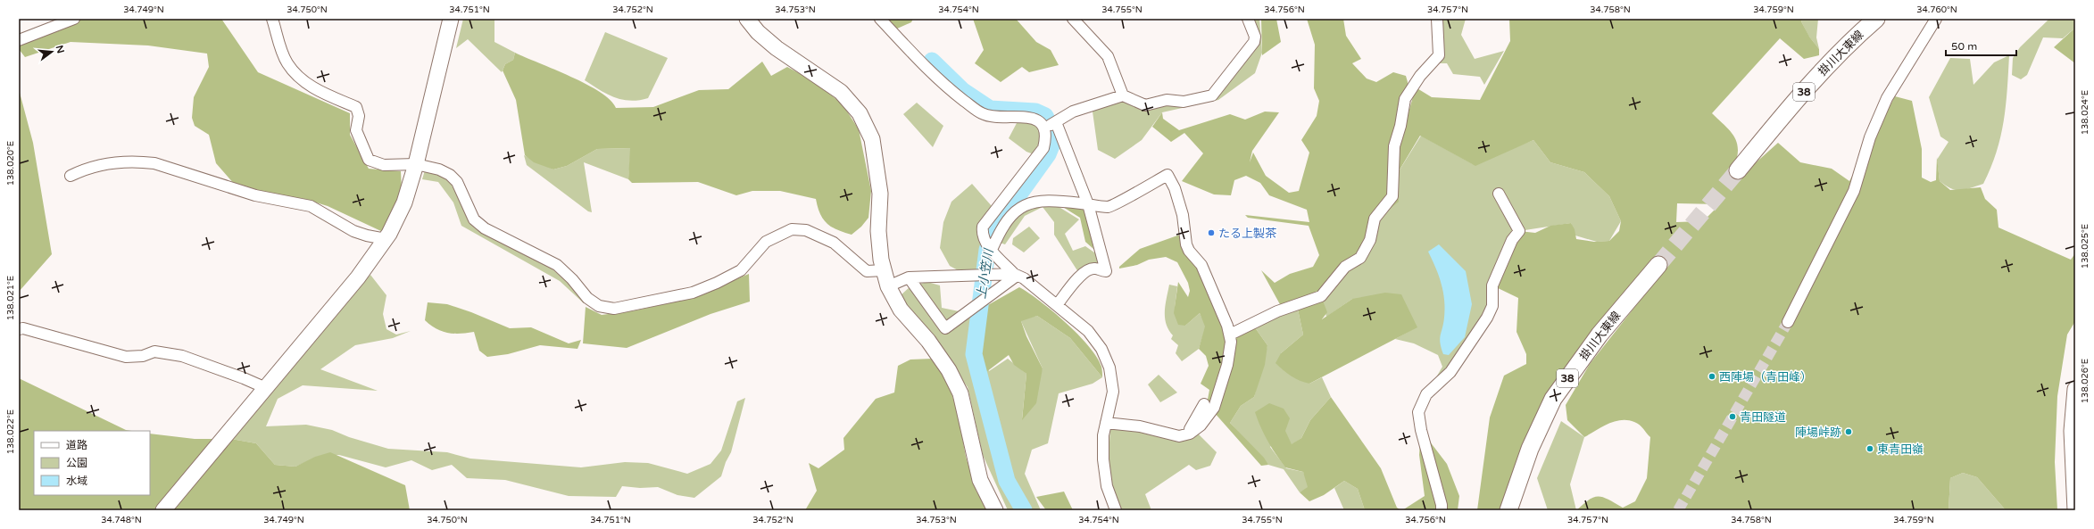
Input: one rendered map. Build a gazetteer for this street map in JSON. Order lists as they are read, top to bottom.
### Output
{
  "streets": {
    "main road": ["掛川大東線", "38"]
  },
  "water": ["上小笠川"],
  "places": [
    "たる上製茶",
    "西陣場（青田峰）",
    "青田隧道",
    "陣場峠跡",
    "東青田嶺"
  ],
  "legend": ["道路", "公園", "水域"],
  "scale_bar": "50 m",
  "north": "right",
  "coordinates": [
    "34.749°N",
    "34.750°N",
    "34.751°N",
    "34.752°N",
    "34.753°N",
    "34.754°N",
    "34.755°N",
    "34.756°N",
    "34.757°N",
    "34.758°N",
    "34.759°N",
    "34.760°N",
    "138.024°E",
    "138.020°E",
    "138.025°E",
    "138.021°E",
    "138.026°E",
    "138.022°E",
    "34.748°N"
  ]
}
